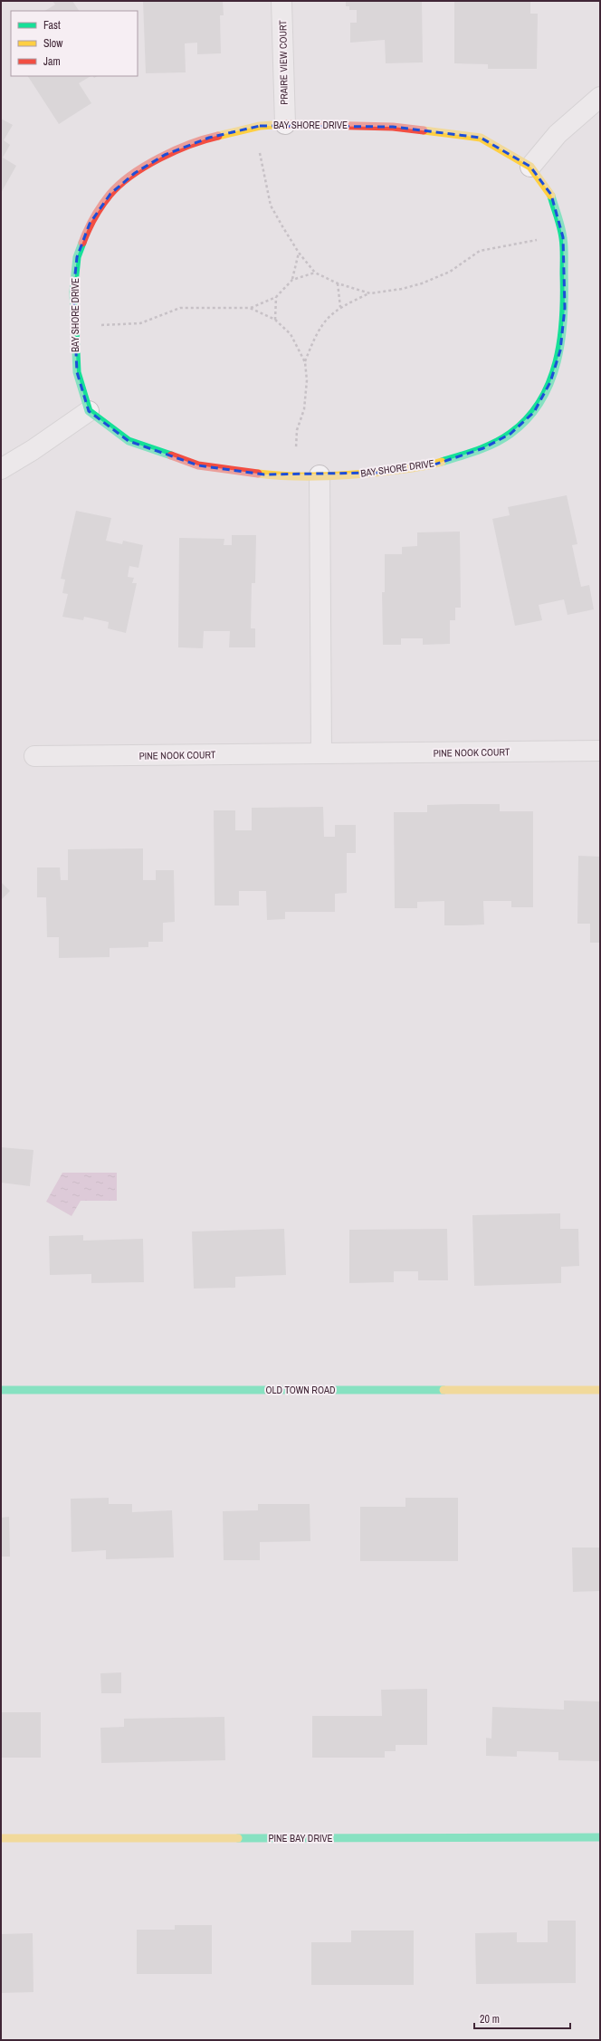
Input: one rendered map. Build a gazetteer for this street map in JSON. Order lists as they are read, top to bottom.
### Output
{
  "streets": {
    "street": [
      "PRAIRE VIEW COURT",
      "BAY SHORE DRIVE",
      "PINE NOOK COURT",
      "OLD TOWN ROAD",
      "PINE BAY DRIVE"
    ]
  },
  "crossings": [
    ["PRAIRE VIEW COURT", "BAY SHORE DRIVE"]
  ],
  "legend": ["Fast", "Slow", "Jam"],
  "scale_bar": "20 m"
}
